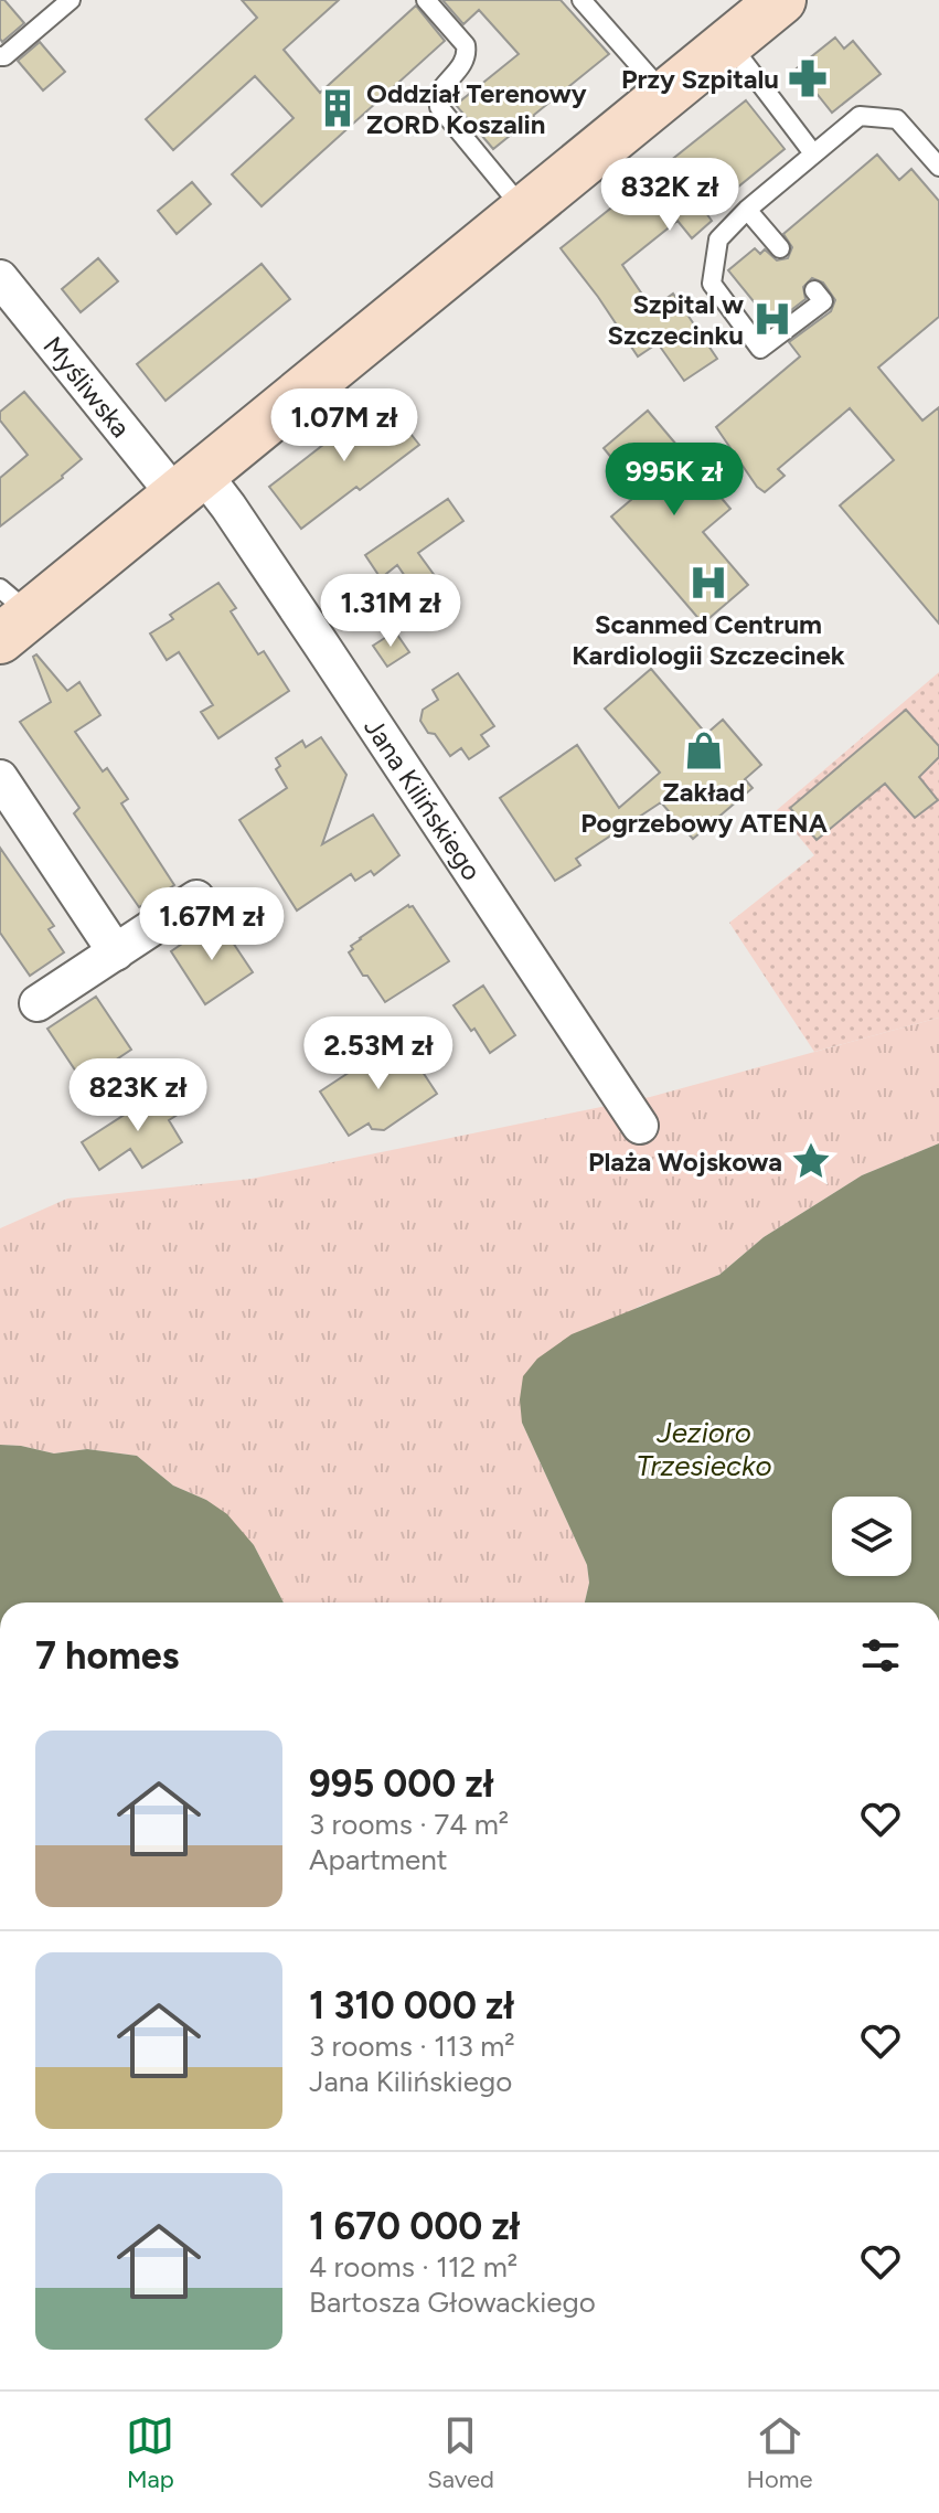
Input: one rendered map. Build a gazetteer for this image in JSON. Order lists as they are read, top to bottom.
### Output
{
  "streets": {
    "street": ["Myśliwska", "Jana Kilińskiego"]
  },
  "crossings": [
    ["Myśliwska", "Jana Kilińskiego"]
  ],
  "water": ["Jezioro Trzesiecko"],
  "places": {
    "pharmacy": ["Przy Szpitalu"],
    "building": ["Oddział Terenowy ZORD Koszalin"],
    "hospital": ["Szpital w Szczecinku", "Scanmed Centrum Kardiologii Szczecinek"],
    "shop": ["Zakład Pogrzebowy ATENA"],
    "place": ["Plaża Wojskowa"]
  },
  "page": {
    "price": [
      "832K zł",
      "1.07M zł",
      "995K zł",
      "1.31M zł",
      "1.67M zł",
      "2.53M zł",
      "823K zł"
    ],
    "heading": "7 homes",
    "list": [
      {
        "name": "995 000 zł",
        "note": "3 rooms · 74 m² · Apartment"
      },
      {
        "name": "1 310 000 zł",
        "note": "3 rooms · 113 m² · Jana Kilińskiego"
      },
      {
        "name": "1 670 000 zł",
        "note": "4 rooms · 112 m² · Bartosza Głowackiego"
      }
    ],
    "tabs": ["Map", "Saved", "Home"]
  }
}
